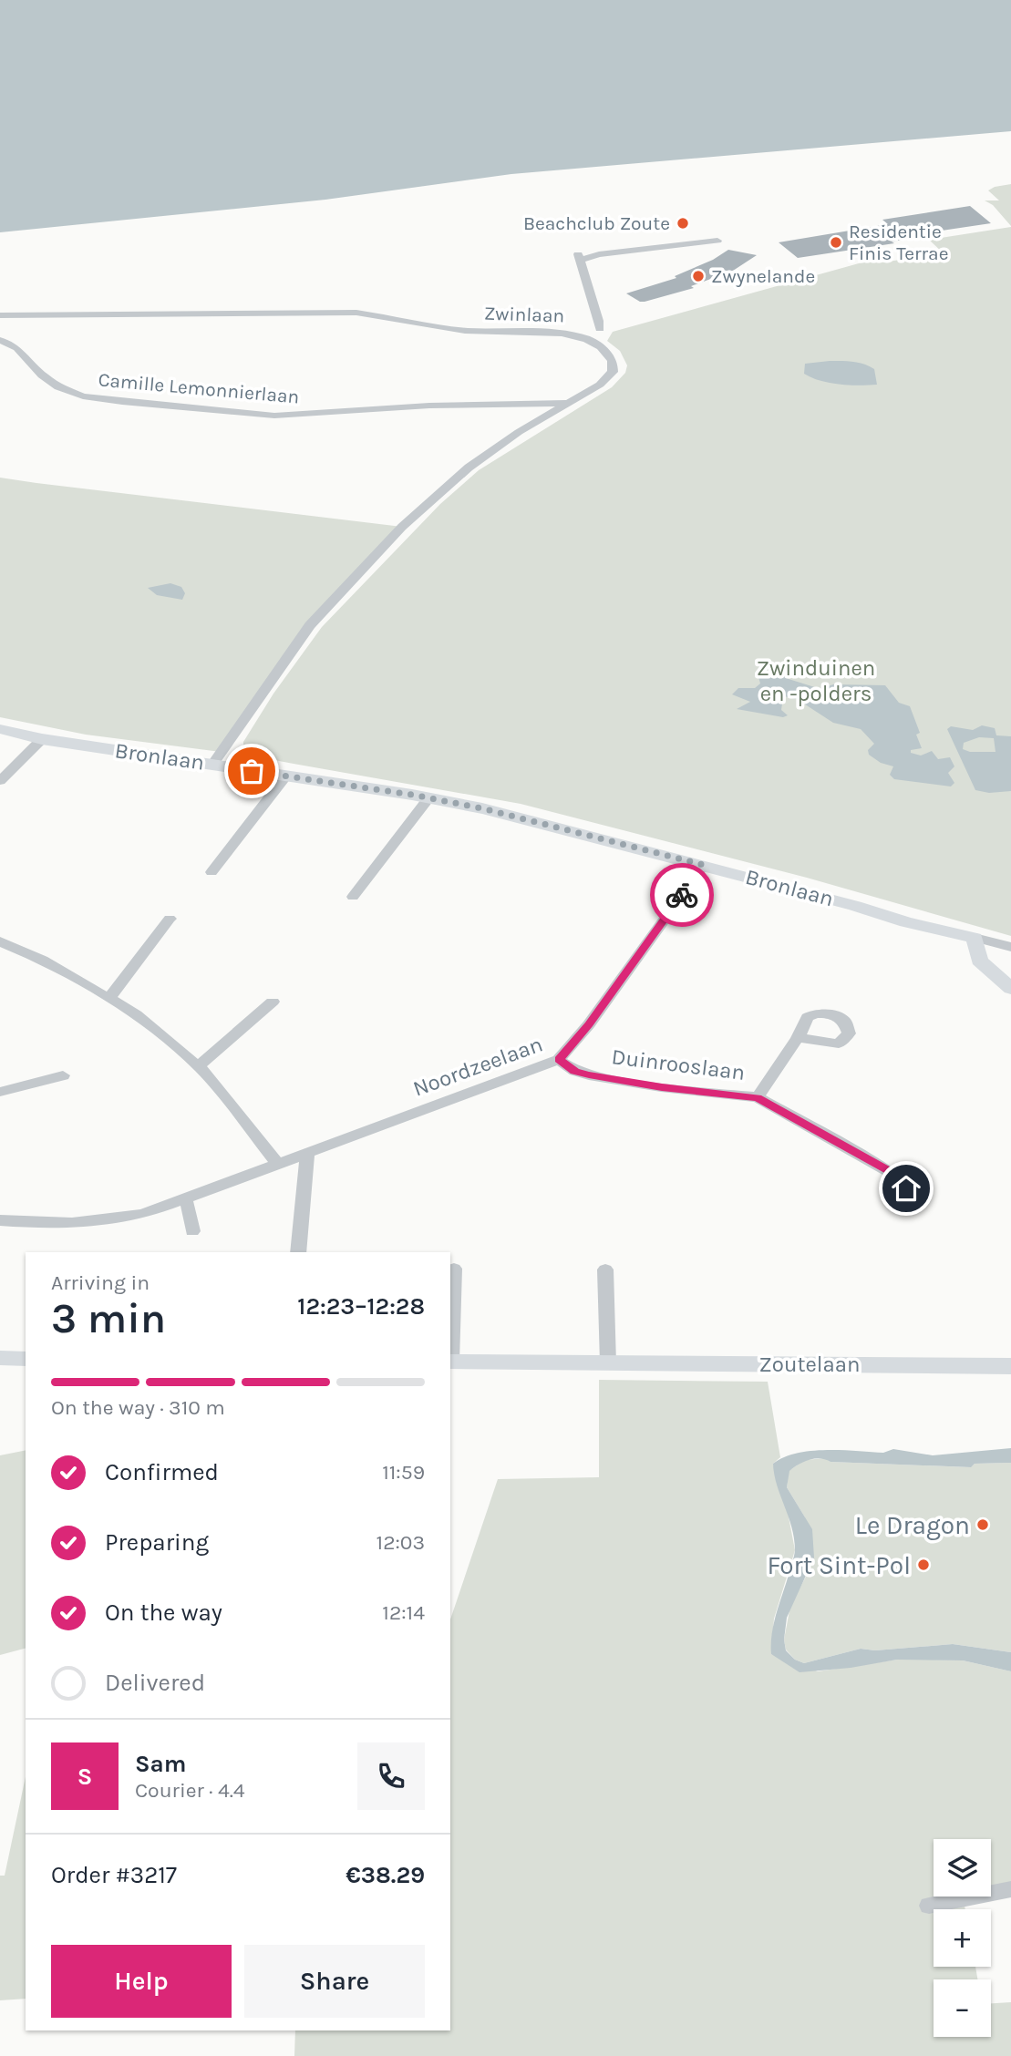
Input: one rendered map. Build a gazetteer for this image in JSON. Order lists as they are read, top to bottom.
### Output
{
  "streets": {
    "street": [
      "Zwinlaan",
      "Camille Lemonnierlaan",
      "Bronlaan",
      "Duinrooslaan",
      "Noordzeelaan",
      "Zoutelaan"
    ]
  },
  "crossings": [
    ["Zwinlaan", "Camille Lemonnierlaan"],
    ["Zwinlaan", "Bronlaan"],
    ["Bronlaan", "Noordzeelaan"],
    ["Duinrooslaan", "Noordzeelaan"]
  ],
  "parks": ["Zwinduinen en -polders"],
  "places": [
    "Beachclub Zoute",
    "Residentie Finis Terrae",
    "Zwynelande",
    "Le Dragon",
    "Fort Sint-Pol"
  ],
  "page": {
    "heading": ["3 min", "Arriving in", "12:23–12:28"],
    "panel": [
      "Sam",
      "Courier · 4.4",
      "Order #3217",
      "€38.29"
    ],
    "bar": "On the way · 310 m",
    "list": [
      ["Confirmed", "11:59"],
      ["Preparing", "12:03"],
      ["On the way", "12:14"],
      "Delivered"
    ],
    "round": "S",
    "map_buttons": ["+", "−"],
    "buttons": ["Help", "Share"]
  }
}
